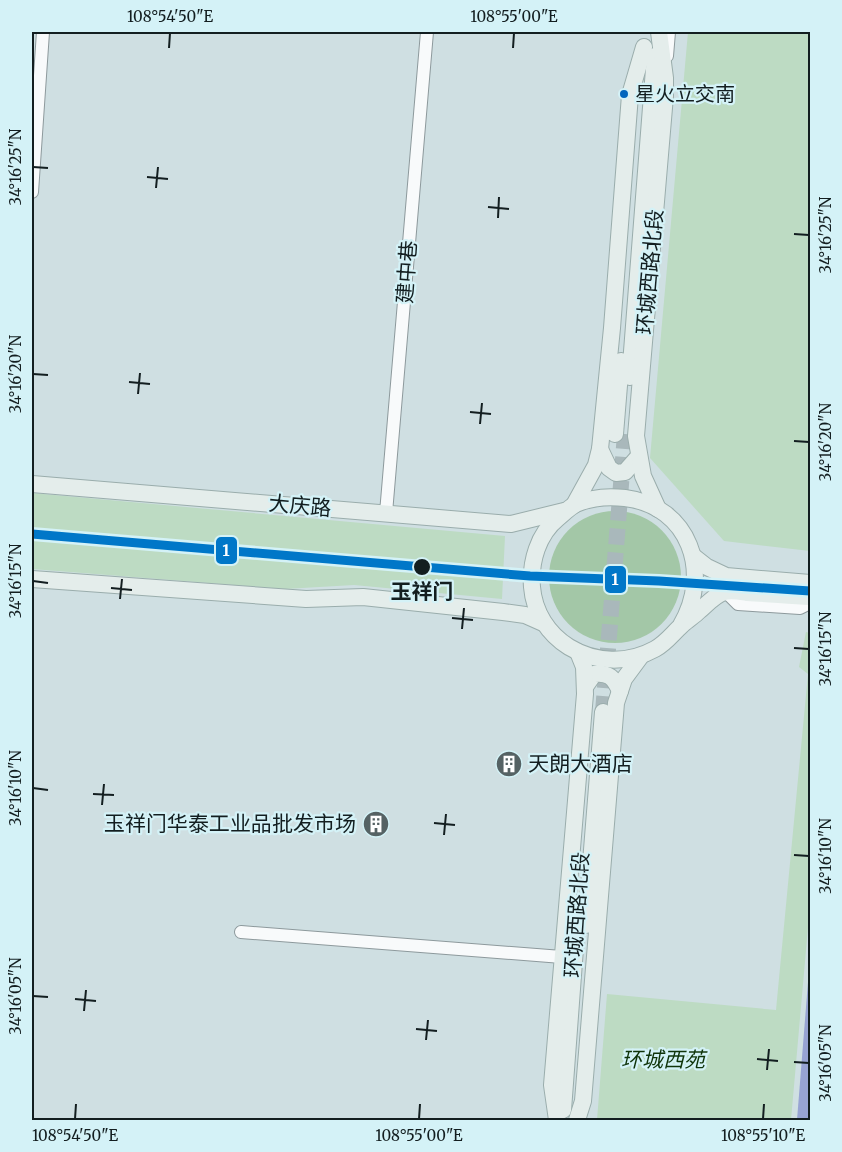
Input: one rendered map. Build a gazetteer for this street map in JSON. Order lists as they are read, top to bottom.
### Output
{
  "streets": {
    "main road": ["环城西路北段", "大庆路"],
    "street": ["建中巷"]
  },
  "crossings": [
    ["建中巷", "大庆路"],
    ["环城西路北段", "大庆路"]
  ],
  "parks": ["环城西苑"],
  "places": {
    "other": ["星火立交南", "玉祥门"],
    "building": ["天朗大酒店", "玉祥门华泰工业品批发市场"]
  },
  "lines": ["transit line 1"],
  "coordinates": [
    "108°54'50\"E",
    "108°55'00\"E",
    "34°16'25\"N",
    "34°16'20\"N",
    "34°16'15\"N",
    "34°16'10\"N",
    "34°16'05\"N",
    "108°55'10\"E"
  ]
}
